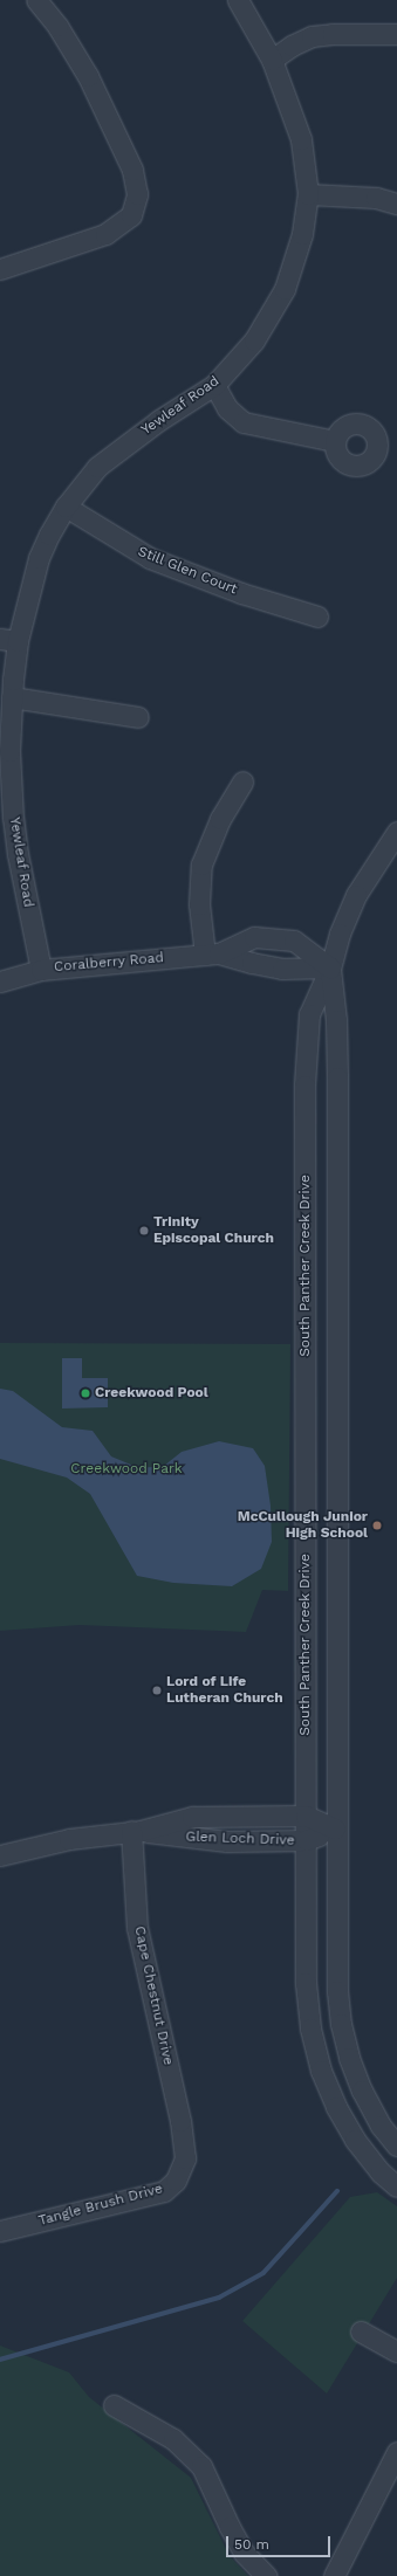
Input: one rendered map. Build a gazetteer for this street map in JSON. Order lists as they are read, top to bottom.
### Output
{
  "streets": {
    "street": [
      "Yewleaf Road",
      "Still Glen Court",
      "Coralberry Road",
      "South Panther Creek Drive",
      "Glen Loch Drive",
      "Cape Chestnut Drive",
      "Tangle Brush Drive"
    ]
  },
  "crossings": [
    ["Yewleaf Road", "Still Glen Court"],
    ["Yewleaf Road", "Coralberry Road"],
    ["Coralberry Road", "South Panther Creek Drive"],
    ["South Panther Creek Drive", "Glen Loch Drive"],
    ["Glen Loch Drive", "Cape Chestnut Drive"],
    ["Cape Chestnut Drive", "Tangle Brush Drive"]
  ],
  "parks": ["Creekwood Park"],
  "places": [
    "Trinity Episcopal Church",
    "Creekwood Pool",
    "McCullough Junior High School",
    "Lord of Life Lutheran Church"
  ],
  "scale_bar": "50 m"
}
